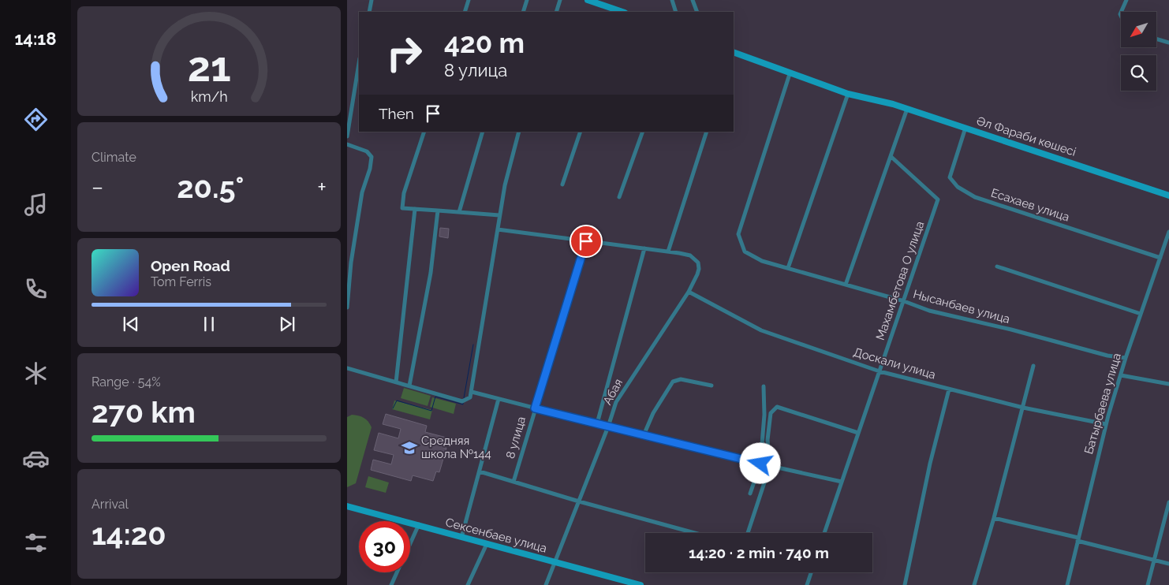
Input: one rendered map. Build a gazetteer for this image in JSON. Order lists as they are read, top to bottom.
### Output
{
  "streets": {
    "street": [
      "Әл Фараби көшесі",
      "Есахаев улица",
      "Махамбетова О улица",
      "Нысанбаев улица",
      "Доскали улица",
      "Абая",
      "Батырбаева улица",
      "8 улица",
      "Сексенбаев улица"
    ]
  },
  "crossings": [
    ["Әл Фараби көшесі", "Есахаев улица"],
    ["Есахаев улица", "Батырбаева улица"],
    ["Махамбетова О улица", "Нысанбаев улица"],
    ["Махамбетова О улица", "Доскали улица"],
    ["Нысанбаев улица", "Батырбаева улица"],
    ["Доскали улица", "Абая"],
    ["Доскали улица", "Батырбаева улица"],
    ["Абая", "Сексенбаев улица"]
  ],
  "places": {
    "school or university": ["Средняя школа №144"]
  },
  "north": "bottom left",
  "page": {
    "tabs": "14:18",
    "turn": ["420 m", "8 улица"],
    "then": "Then",
    "tile": [
      "Climate",
      ["Range · 54%", "270 km"],
      ["Arrival", "14:20"]
    ],
    "heat": ["−", "20.5°", "+"],
    "song": ["Open Road", "Tom Ferris"],
    "limit": "30",
    "trip": "14:20 · 2 min · 740 m",
    "gauge": ["21", "km/h"]
  }
}
